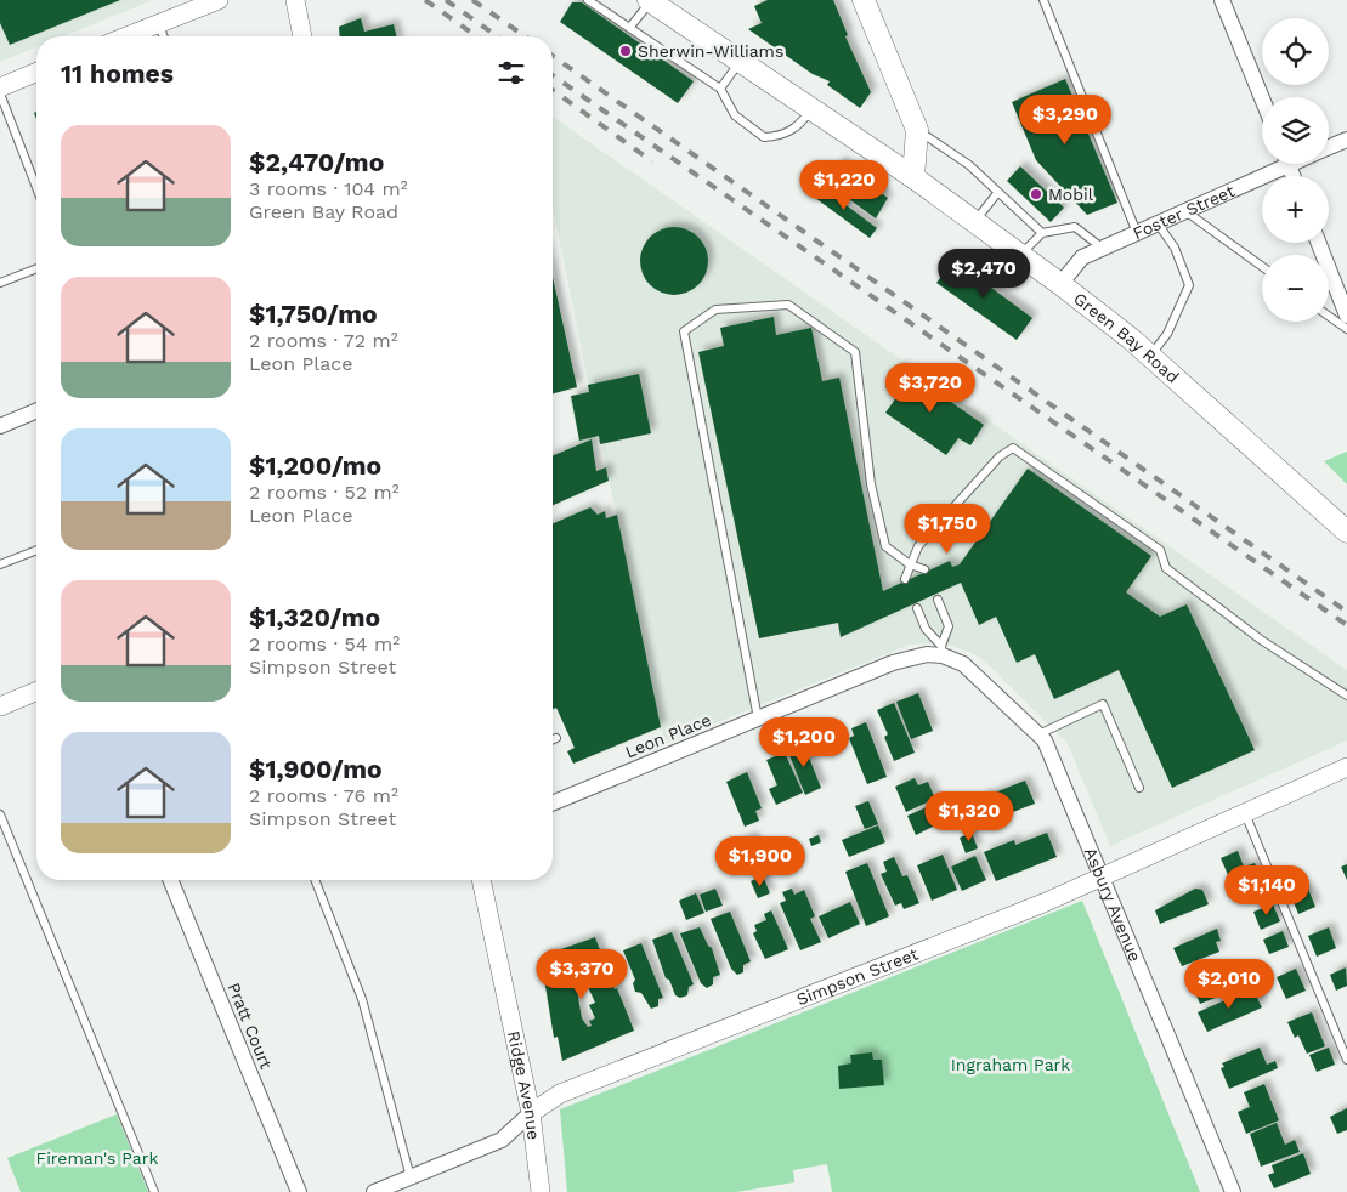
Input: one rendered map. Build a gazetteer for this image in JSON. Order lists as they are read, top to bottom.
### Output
{
  "streets": {
    "main road": ["Green Bay Road"],
    "street": [
      "Foster Street",
      "Leon Place",
      "Asbury Avenue",
      "Simpson Street",
      "Pratt Court",
      "Ridge Avenue"
    ]
  },
  "crossings": [
    ["Foster Street", "Green Bay Road"],
    ["Leon Place", "Asbury Avenue"],
    ["Asbury Avenue", "Simpson Street"],
    ["Simpson Street", "Ridge Avenue"]
  ],
  "parks": ["Ingraham Park", "Fireman's Park"],
  "places": ["Sherwin-Williams", "Mobil"],
  "page": {
    "map_buttons": ["+", "−"],
    "heading": "11 homes",
    "price": [
      "$3,290",
      "$1,220",
      "$2,470",
      "$3,720",
      "$1,750",
      "$1,200",
      "$1,320",
      "$1,900",
      "$1,140",
      "$3,370",
      "$2,010"
    ],
    "list": [
      {
        "name": "$2,470/mo",
        "note": "3 rooms · 104 m² · Green Bay Road"
      },
      {
        "name": "$1,750/mo",
        "note": "2 rooms · 72 m² · Leon Place"
      },
      {
        "name": "$1,200/mo",
        "note": "2 rooms · 52 m² · Leon Place"
      },
      {
        "name": "$1,320/mo",
        "note": "2 rooms · 54 m² · Simpson Street"
      },
      {
        "name": "$1,900/mo",
        "note": "2 rooms · 76 m² · Simpson Street"
      }
    ]
  }
}
